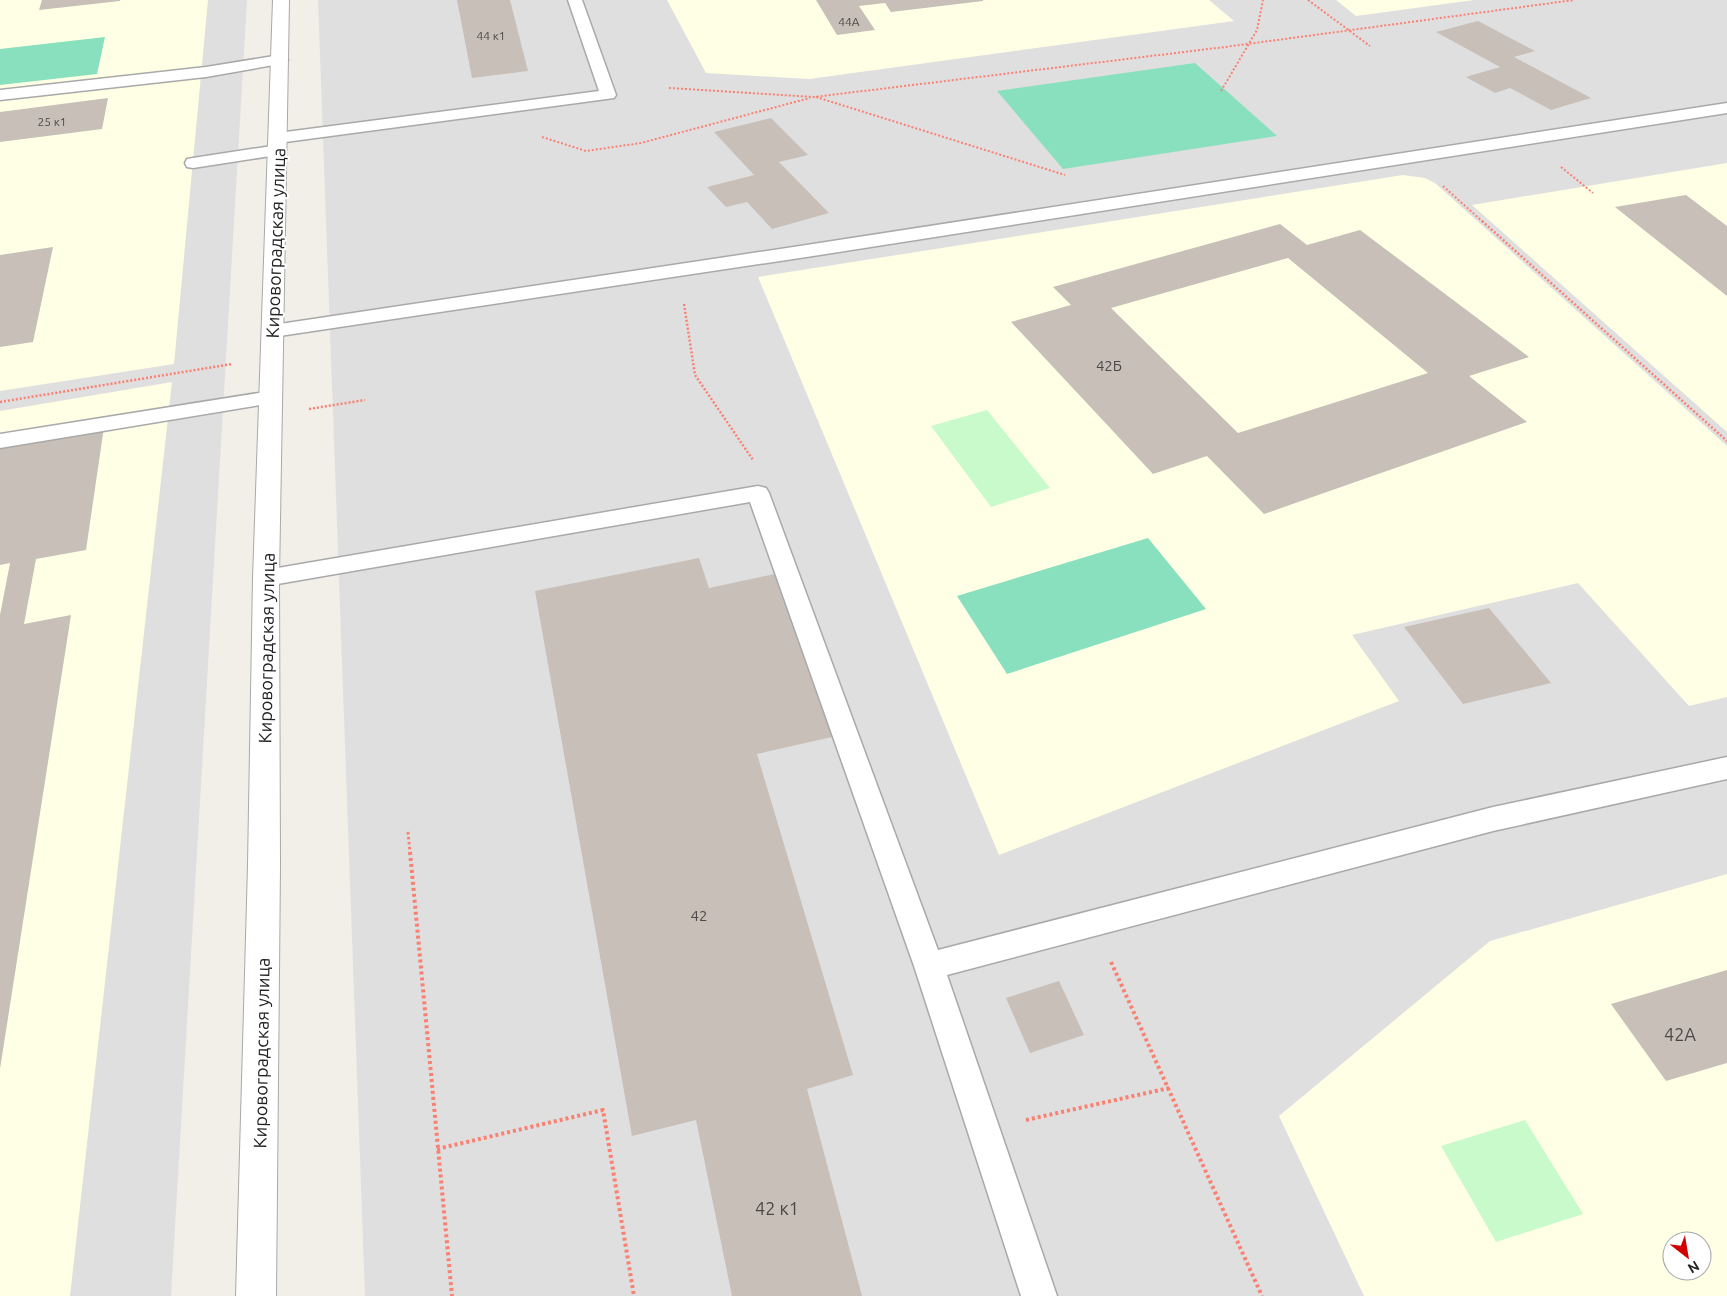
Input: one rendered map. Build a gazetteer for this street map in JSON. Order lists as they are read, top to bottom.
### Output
{
  "streets": {
    "street": ["Кировоградская улица"]
  },
  "house_numbers": [
    "44А",
    "44 к1",
    "25 к1",
    "42Б",
    "42",
    "42А",
    "42 к1"
  ],
  "north": "bottom right"
}
